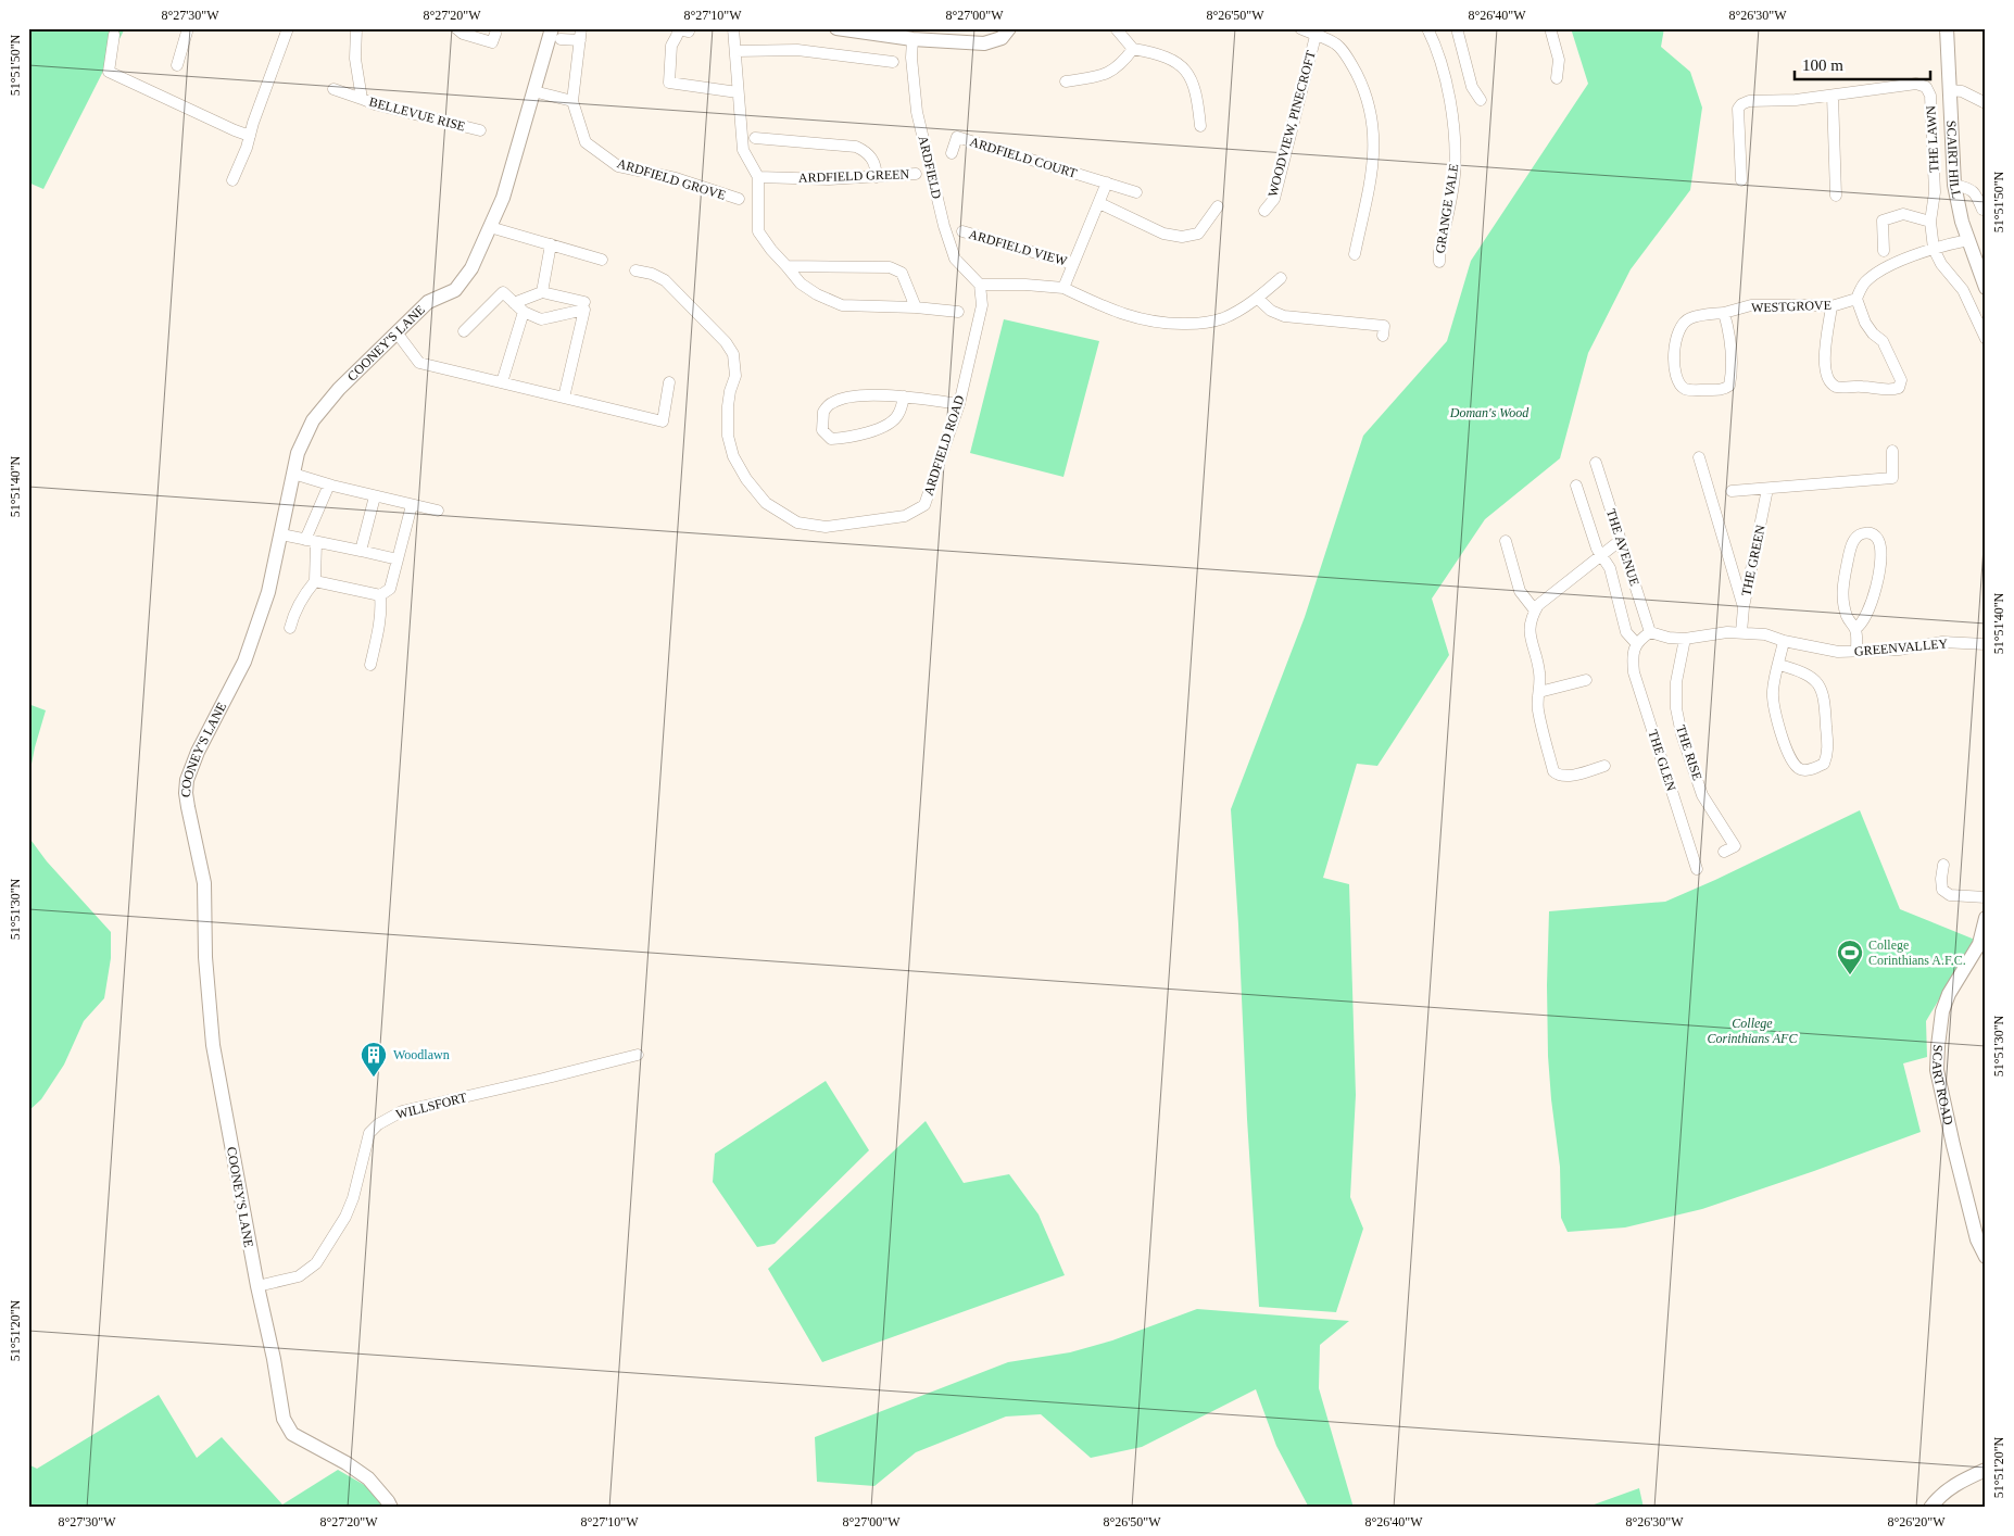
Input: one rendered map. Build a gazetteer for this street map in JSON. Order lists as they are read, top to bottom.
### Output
{
  "streets": {
    "street": [
      "BELLEVUE RISE",
      "WOODVIEW, PINECROFT",
      "THE LAWN",
      "ARDFIELD COURT",
      "SCAIRT HILL",
      "ARDFIELD",
      "ARDFIELD GREEN",
      "ARDFIELD GROVE",
      "GRANGE VALE",
      "ARDFIELD VIEW",
      "WESTGROVE",
      "COONEY'S LANE",
      "ARDFIELD ROAD",
      "THE AVENUE",
      "THE GREEN",
      "GREENVALLEY",
      "THE RISE",
      "THE GLEN",
      "SCART ROAD",
      "WILLSFORT"
    ]
  },
  "crossings": [
    ["ARDFIELD", "ARDFIELD ROAD"],
    ["ARDFIELD GROVE", "COONEY'S LANE"],
    ["COONEY'S LANE", "WILLSFORT"],
    ["THE AVENUE", "GREENVALLEY"],
    ["THE GREEN", "GREENVALLEY"],
    ["GREENVALLEY", "THE RISE"]
  ],
  "parks": ["Doman's Wood", "College Corinthians AFC"],
  "places": {
    "sports": ["College Corinthians A.F.C."],
    "building": ["Woodlawn"]
  },
  "scale_bar": "100 m",
  "coordinates": [
    "8°27'30\"W",
    "8°27'20\"W",
    "8°27'10\"W",
    "8°27'00\"W",
    "8°26'50\"W",
    "8°26'40\"W",
    "8°26'30\"W",
    "51°51'50\"N",
    "51°51'40\"N",
    "51°51'30\"N",
    "51°51'20\"N",
    "8°26'20\"W"
  ]
}
